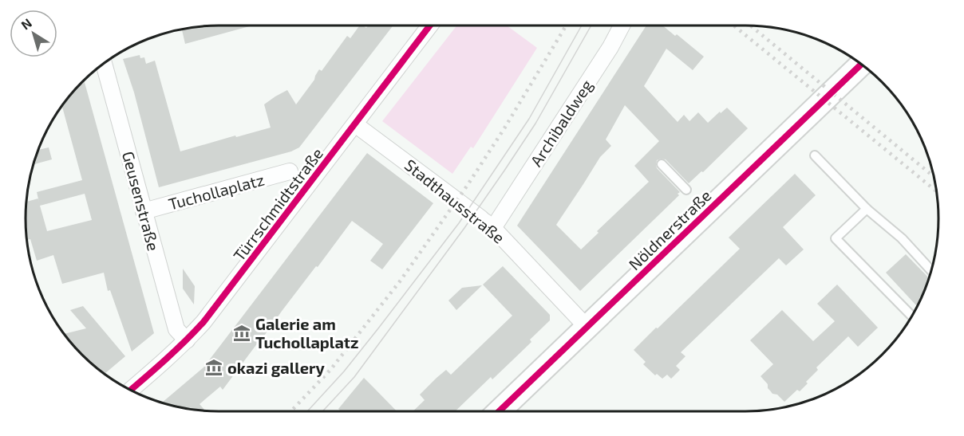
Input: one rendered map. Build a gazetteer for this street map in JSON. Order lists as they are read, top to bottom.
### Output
{
  "streets": {
    "street": [
      "Archibaldweg",
      "Tuchollaplatz",
      "Geusenstraße",
      "Stadthausstraße",
      "Türrschmidtstraße",
      "Nöldnerstraße"
    ]
  },
  "crossings": [
    ["Archibaldweg", "Stadthausstraße"],
    ["Tuchollaplatz", "Geusenstraße"],
    ["Geusenstraße", "Türrschmidtstraße"],
    ["Stadthausstraße", "Türrschmidtstraße"],
    ["Stadthausstraße", "Nöldnerstraße"]
  ],
  "places": {
    "museum": ["Galerie am Tuchollaplatz", "okazi gallery"]
  },
  "north": "top left"
}
